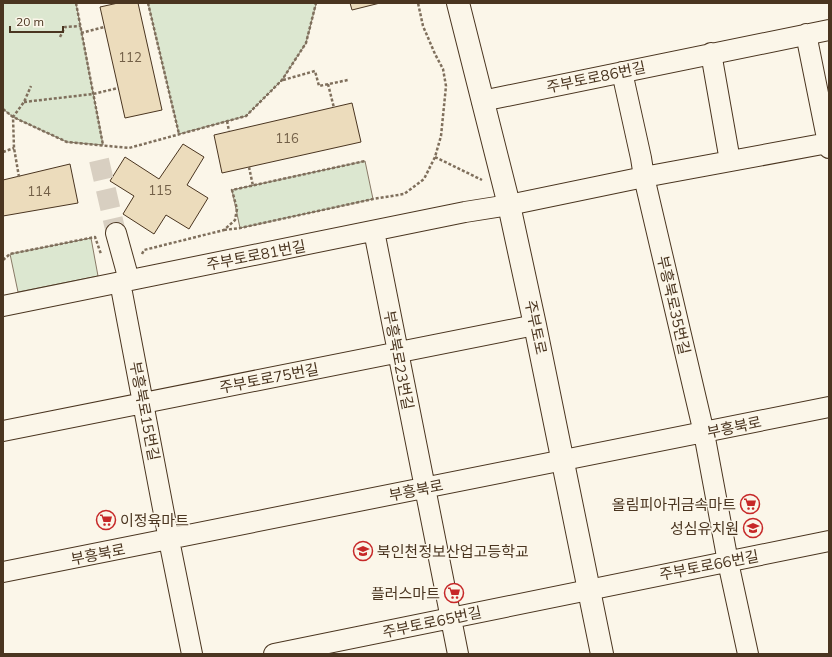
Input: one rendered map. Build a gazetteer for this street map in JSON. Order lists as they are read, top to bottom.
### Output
{
  "streets": {
    "main road": ["주부토로"],
    "street": [
      "주부토로86번길",
      "주부토로81번길",
      "부흥북로35번길",
      "부흥북로23번길",
      "주부토로75번길",
      "부흥북로15번길",
      "부흥북로",
      "주부토로66번길",
      "주부토로65번길"
    ]
  },
  "crossings": [
    ["주부토로86번길", "부흥북로35번길"],
    ["주부토로86번길", "주부토로"],
    ["주부토로81번길", "부흥북로35번길"],
    ["주부토로81번길", "주부토로"],
    ["주부토로81번길", "부흥북로23번길"],
    ["주부토로81번길", "부흥북로15번길"],
    ["부흥북로35번길", "부흥북로"],
    ["부흥북로35번길", "주부토로66번길"],
    ["주부토로", "주부토로75번길"],
    ["주부토로", "부흥북로"],
    ["주부토로", "주부토로66번길"],
    ["주부토로", "주부토로65번길"],
    ["부흥북로23번길", "주부토로75번길"],
    ["부흥북로23번길", "부흥북로"],
    ["부흥북로23번길", "주부토로65번길"],
    ["주부토로75번길", "부흥북로15번길"],
    ["부흥북로15번길", "부흥북로"],
    ["주부토로66번길", "주부토로65번길"]
  ],
  "places": {
    "supermarket": ["올림피아귀금속마트", "이정육마트", "플러스마트"],
    "school or university": ["성심유치원", "북인천정보산업고등학교"]
  },
  "house_numbers": [
    "112",
    "116",
    "115",
    "114"
  ],
  "scale_bar": "20 m"
}
